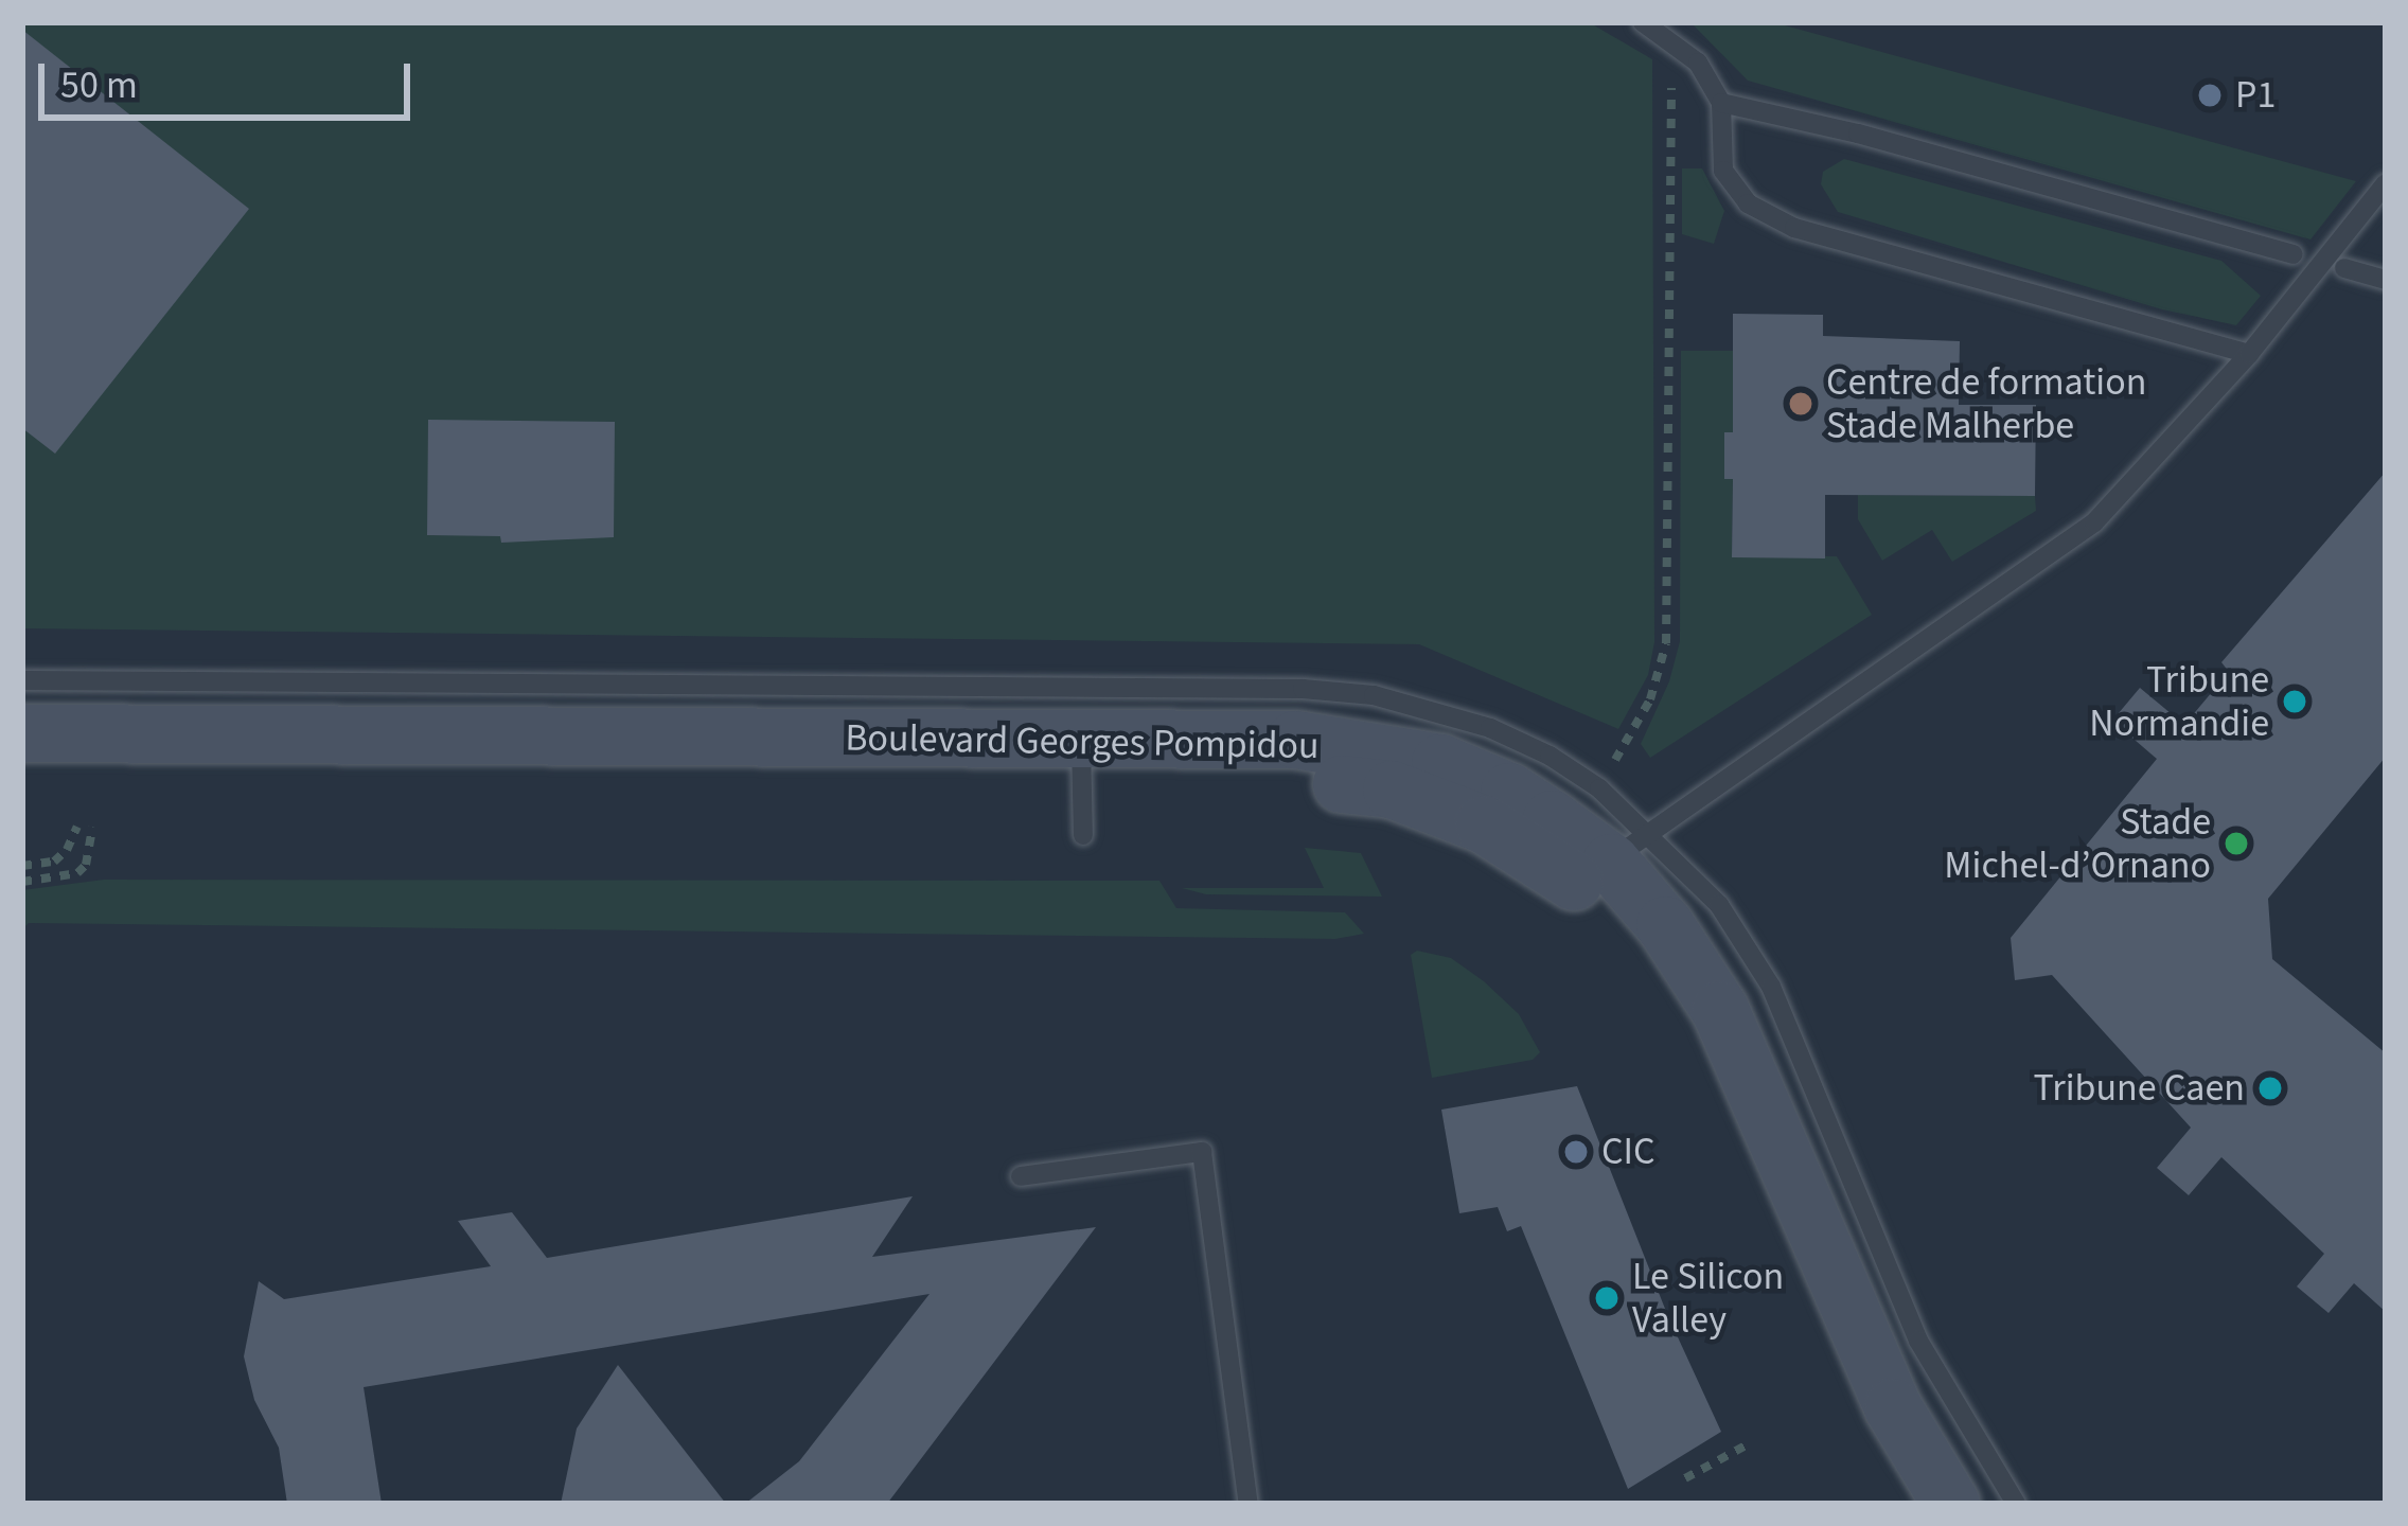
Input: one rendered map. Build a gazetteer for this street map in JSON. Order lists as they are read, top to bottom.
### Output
{
  "streets": {
    "street": ["Boulevard Georges Pompidou"]
  },
  "places": [
    "P1",
    "Centre de formation Stade Malherbe",
    "Tribune Normandie",
    "Stade Michel-d’Ornano",
    "Tribune Caen",
    "CIC",
    "Le Silicon Valley"
  ],
  "scale_bar": "50 m"
}
